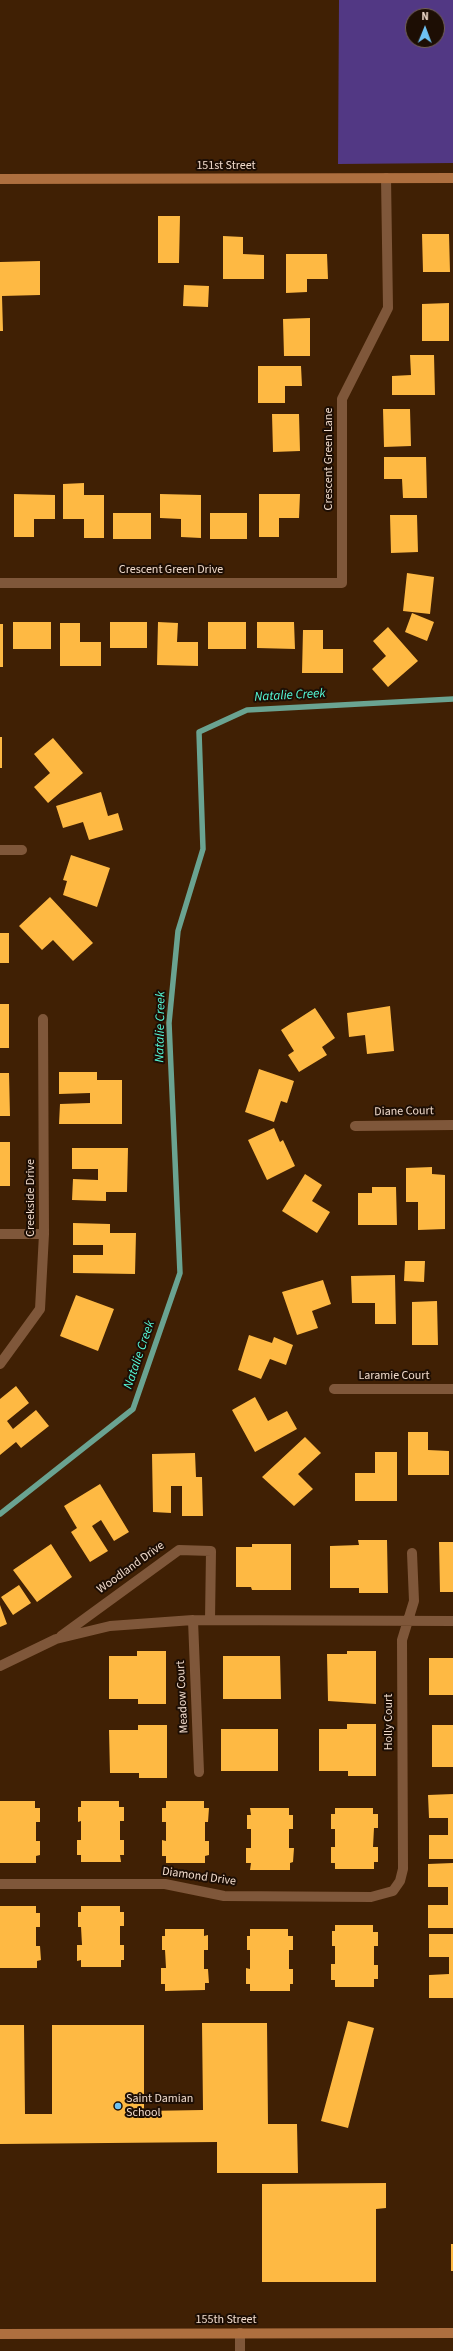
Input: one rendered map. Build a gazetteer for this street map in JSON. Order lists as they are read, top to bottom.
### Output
{
  "streets": {
    "street": [
      "151st Street",
      "Crescent Green Lane",
      "Crescent Green Drive",
      "Diane Court",
      "Creekside Drive",
      "Laramie Court",
      "Woodland Drive",
      "Meadow Court",
      "Holly Court",
      "Diamond Drive",
      "155th Street"
    ]
  },
  "crossings": [
    ["151st Street", "Crescent Green Lane"],
    ["Crescent Green Lane", "Crescent Green Drive"],
    ["Woodland Drive", "Meadow Court"],
    ["Woodland Drive", "Holly Court"],
    ["Holly Court", "Diamond Drive"]
  ],
  "water": ["Natalie Creek"],
  "places": ["Saint Damian School"],
  "north": "top"
}
